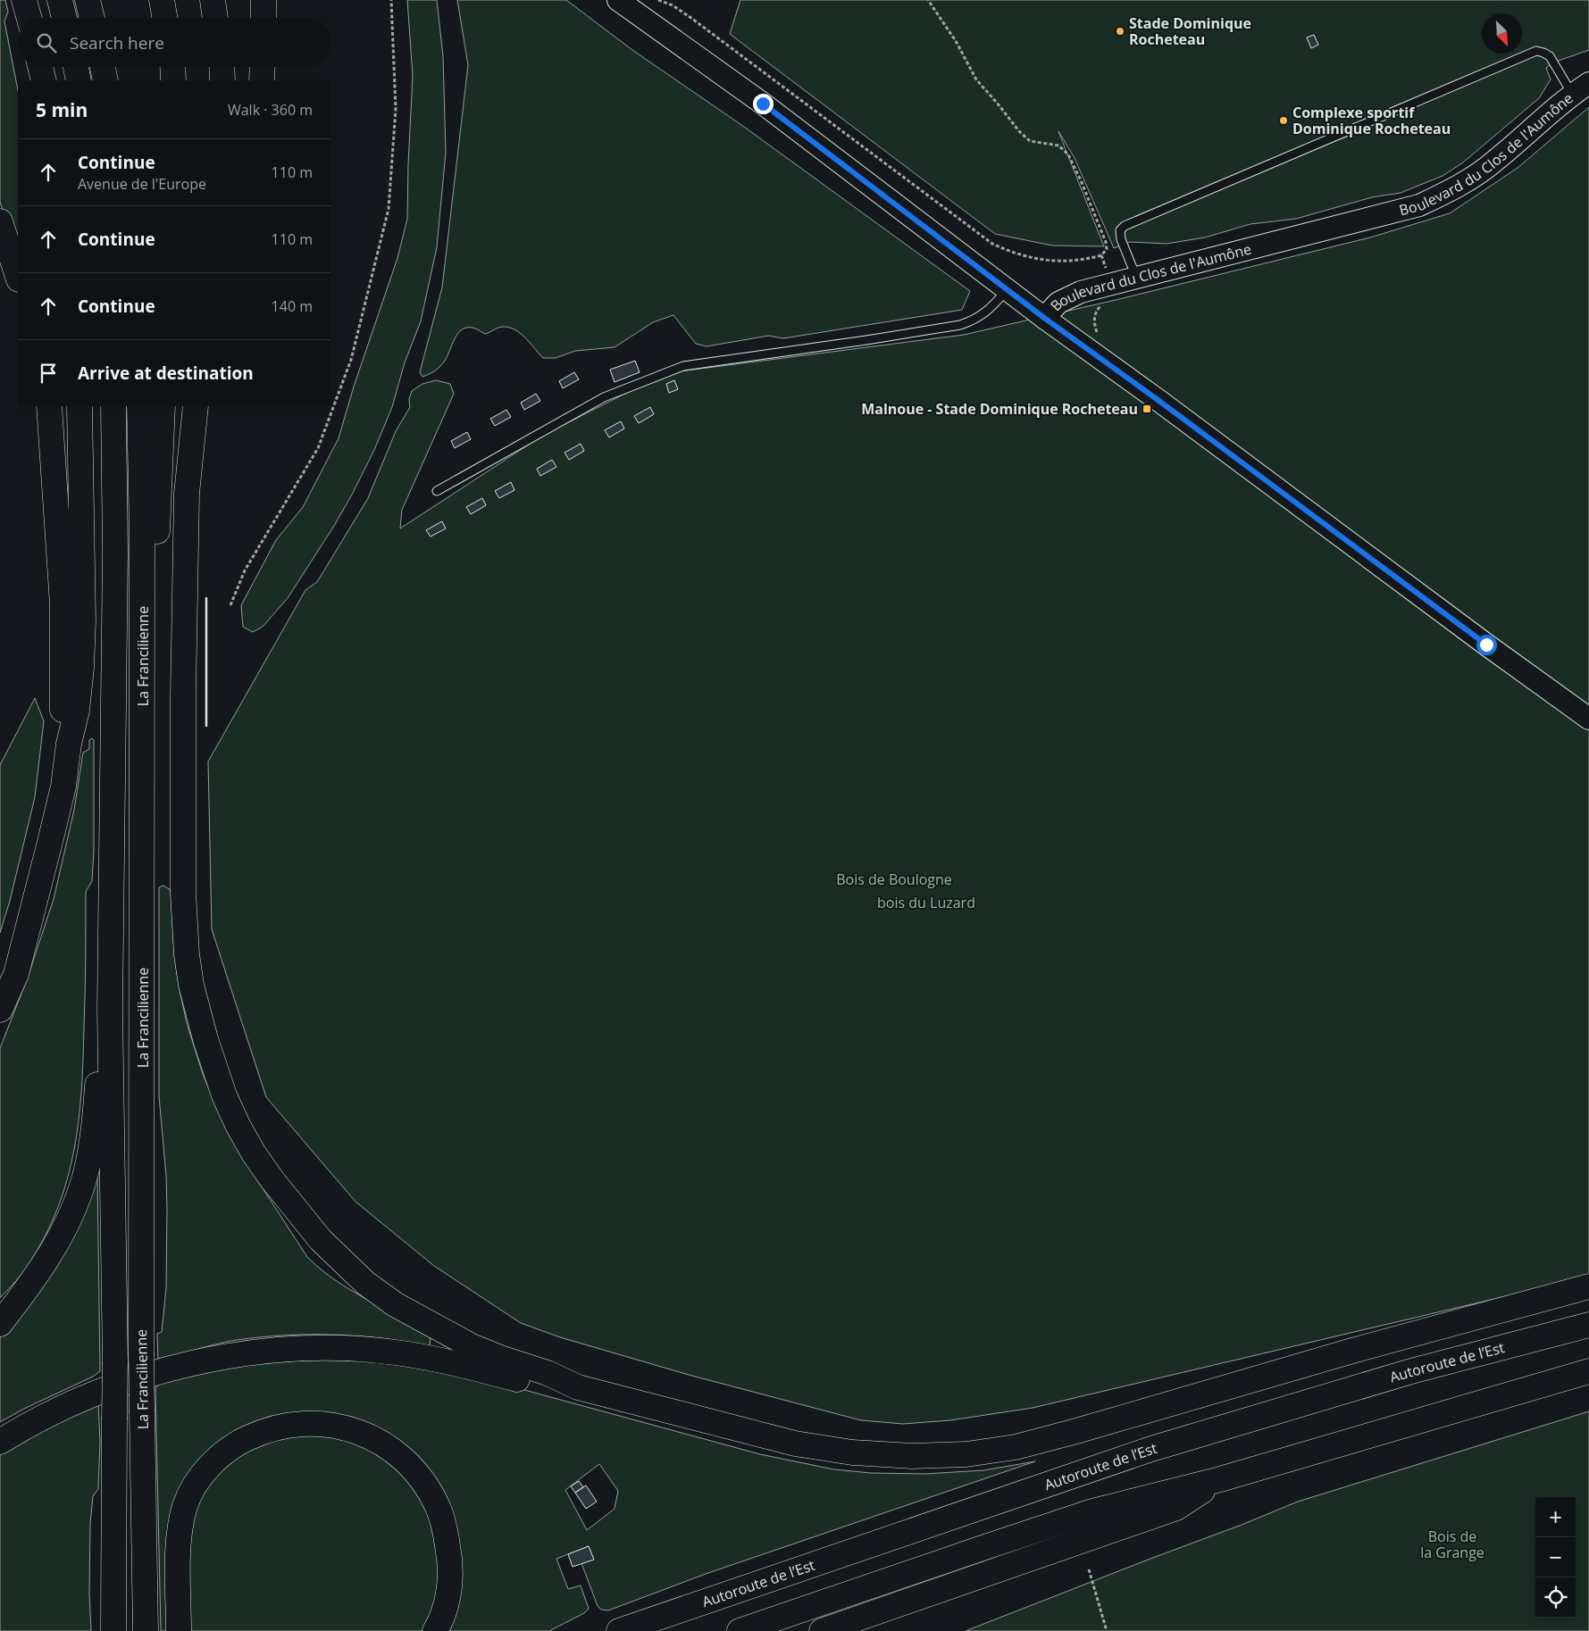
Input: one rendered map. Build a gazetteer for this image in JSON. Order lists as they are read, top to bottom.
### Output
{
  "streets": {
    "highway": ["La Francilienne", "Autoroute de l’Est"],
    "main road": ["Boulevard du Clos de l'Aumône"]
  },
  "parks": ["Bois de Boulogne", "bois du Luzard", "Bois de la Grange"],
  "places": {
    "other": ["Stade Dominique Rocheteau", "Complexe sportif Dominique Rocheteau"],
    "transit": ["Malnoue - Stade Dominique Rocheteau"]
  },
  "north": "bottom right",
  "page": {
    "search": "Search here",
    "heading": ["5 min", "Walk · 360 m"],
    "list": [
      ["Continue", "Avenue de l'Europe", "110 m"],
      ["Continue", "110 m"],
      ["Continue", "140 m"],
      "Arrive at destination"
    ],
    "map_buttons": ["+", "−"]
  }
}
